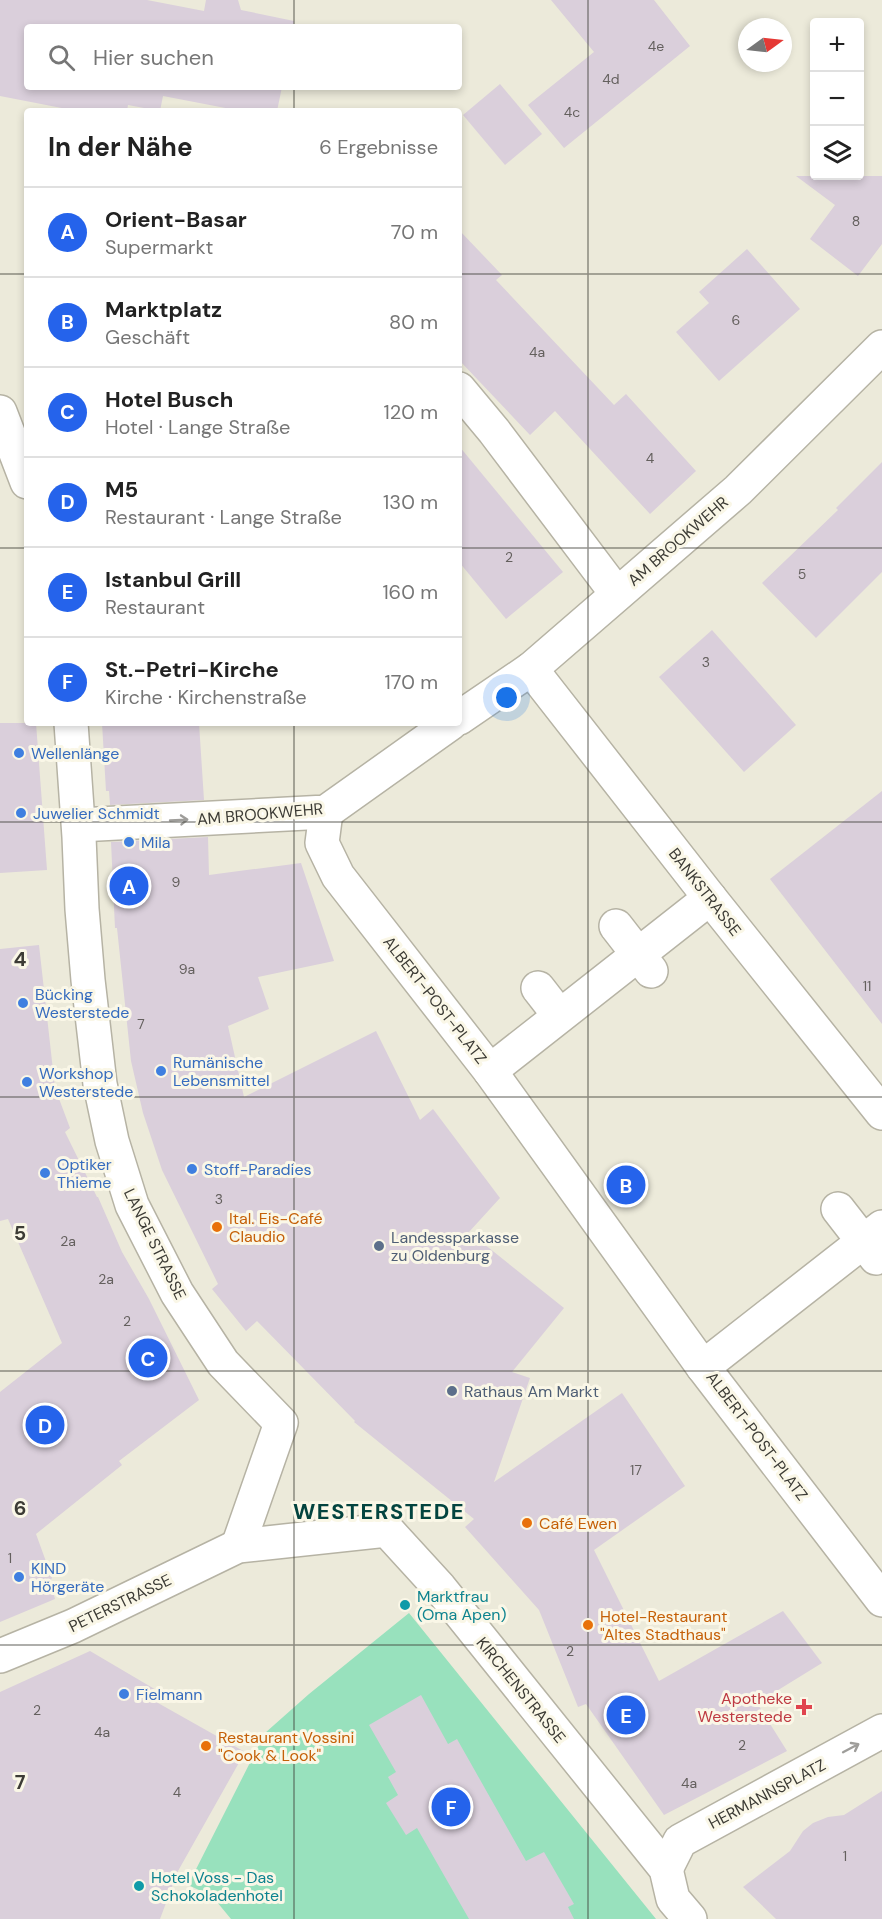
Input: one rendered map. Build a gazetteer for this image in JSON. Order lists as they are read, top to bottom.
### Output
{
  "streets": {
    "street": [
      "AM BROOKWEHR",
      "BANKSTRASSE",
      "ALBERT-POST-PLATZ",
      "LANGE STRASSE",
      "PETERSTRASSE",
      "KIRCHENSTRASSE",
      "HERMANNSPLATZ"
    ]
  },
  "crossings": [
    ["AM BROOKWEHR", "BANKSTRASSE"],
    ["AM BROOKWEHR", "ALBERT-POST-PLATZ"],
    ["AM BROOKWEHR", "LANGE STRASSE"],
    ["BANKSTRASSE", "ALBERT-POST-PLATZ"],
    ["LANGE STRASSE", "PETERSTRASSE"],
    ["LANGE STRASSE", "KIRCHENSTRASSE"],
    ["PETERSTRASSE", "KIRCHENSTRASSE"],
    ["KIRCHENSTRASSE", "HERMANNSPLATZ"]
  ],
  "one_way": ["HERMANNSPLATZ"],
  "districts": ["WESTERSTEDE"],
  "places": {
    "other": [
      "Wellenlänge",
      "Juwelier Schmidt",
      "Mila",
      "Bücking Westerstede",
      "Rumänische Lebensmittel",
      "Workshop Westerstede",
      "Stoff-Paradies",
      "Optiker Thieme",
      "Ital. Eis-Café Claudio",
      "Landessparkasse zu Oldenburg",
      "Rathaus Am Markt",
      "Café Ewen",
      "KIND Hörgeräte",
      "Marktfrau (Oma Apen)",
      "Hotel-Restaurant \"Altes Stadthaus\"",
      "Fielmann",
      "Restaurant Vossini \"Cook & Look\"",
      "Hotel Voss - Das Schokoladenhotel"
    ],
    "health": ["Apotheke Westerstede"]
  },
  "house_numbers": [
    "4e",
    "4d",
    "4c",
    "8",
    "6",
    "4a",
    "4",
    "2",
    "5",
    "3",
    "9",
    "9a",
    "11",
    "7",
    "3",
    "2a",
    "2a",
    "2",
    "17",
    "1",
    "2",
    "2",
    "4a",
    "2",
    "4a",
    "4",
    "1"
  ],
  "north": "right",
  "page": {
    "map_buttons": ["+", "−"],
    "search": "Hier suchen",
    "heading": ["In der Nähe", "6 Ergebnisse"],
    "list": [
      {
        "mark": "A",
        "name": "Orient-Basar",
        "note": "Supermarkt",
        "value": "70 m"
      },
      {
        "mark": "B",
        "name": "Marktplatz",
        "note": "Geschäft",
        "value": "80 m"
      },
      {
        "mark": "C",
        "name": "Hotel Busch",
        "note": "Hotel · Lange Straße",
        "value": "120 m"
      },
      {
        "mark": "D",
        "name": "M5",
        "note": "Restaurant · Lange Straße",
        "value": "130 m"
      },
      {
        "mark": "E",
        "name": "Istanbul Grill",
        "note": "Restaurant",
        "value": "160 m"
      },
      {
        "mark": "F",
        "name": "St.-Petri-Kirche",
        "note": "Kirche · Kirchenstraße",
        "value": "170 m"
      }
    ],
    "pins": [
      "A",
      "B",
      "C",
      "D",
      "E",
      "F"
    ]
  },
  "grid": {
    "rows": [
      "4",
      "5",
      "6",
      "7"
    ]
  }
}
